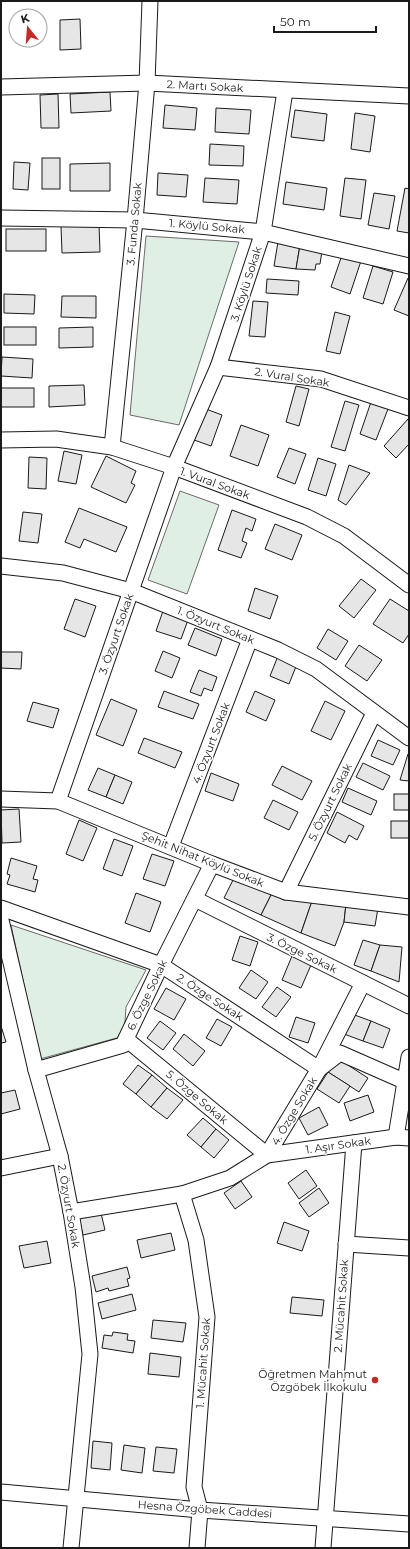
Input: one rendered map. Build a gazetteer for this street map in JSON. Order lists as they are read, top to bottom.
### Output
{
  "streets": {
    "street": [
      "2. Martı Sokak",
      "3. Funda Sokak",
      "1. Köylü Sokak",
      "3. Köylü Sokak",
      "2. Vural Sokak",
      "1. Vural Sokak",
      "1. Özyurt Sokak",
      "3. Özyurt Sokak",
      "4. Özyurt Sokak",
      "5. Özyurt Sokak",
      "Şehit Nihat Köylü Sokak",
      "3. Özge Sokak",
      "6. Özge Sokak",
      "2. Özge Sokak",
      "5. Özge Sokak",
      "4. Özge Sokak",
      "1. Aşır Sokak",
      "2. Özyurt Sokak",
      "2. Mücahit Sokak",
      "1. Mücahit Sokak",
      "Hesna Özgöbek Caddesi"
    ]
  },
  "crossings": [
    ["2. Martı Sokak", "3. Funda Sokak"],
    ["2. Martı Sokak", "3. Köylü Sokak"],
    ["3. Funda Sokak", "1. Köylü Sokak"],
    ["3. Funda Sokak", "1. Vural Sokak"],
    ["1. Köylü Sokak", "3. Köylü Sokak"],
    ["3. Köylü Sokak", "2. Vural Sokak"],
    ["3. Köylü Sokak", "1. Vural Sokak"],
    ["3. Köylü Sokak", "3. Özyurt Sokak"],
    ["1. Vural Sokak", "3. Özyurt Sokak"],
    ["1. Özyurt Sokak", "3. Özyurt Sokak"],
    ["1. Özyurt Sokak", "4. Özyurt Sokak"],
    ["1. Özyurt Sokak", "5. Özyurt Sokak"],
    ["3. Özyurt Sokak", "Şehit Nihat Köylü Sokak"],
    ["4. Özyurt Sokak", "Şehit Nihat Köylü Sokak"],
    ["5. Özyurt Sokak", "Şehit Nihat Köylü Sokak"],
    ["Şehit Nihat Köylü Sokak", "6. Özge Sokak"],
    ["3. Özge Sokak", "6. Özge Sokak"],
    ["3. Özge Sokak", "4. Özge Sokak"],
    ["6. Özge Sokak", "2. Özge Sokak"],
    ["6. Özge Sokak", "5. Özge Sokak"],
    ["6. Özge Sokak", "2. Özyurt Sokak"],
    ["2. Özge Sokak", "4. Özge Sokak"],
    ["5. Özge Sokak", "4. Özge Sokak"],
    ["5. Özge Sokak", "1. Aşır Sokak"],
    ["4. Özge Sokak", "1. Aşır Sokak"],
    ["4. Özge Sokak", "2. Özyurt Sokak"],
    ["4. Özge Sokak", "1. Mücahit Sokak"],
    ["1. Aşır Sokak", "2. Mücahit Sokak"],
    ["2. Özyurt Sokak", "Hesna Özgöbek Caddesi"],
    ["2. Mücahit Sokak", "Hesna Özgöbek Caddesi"],
    ["1. Mücahit Sokak", "Hesna Özgöbek Caddesi"]
  ],
  "places": ["Öğretmen Mahmut Özgöbek İlkokulu"],
  "scale_bar": "50 m",
  "north": "top"
}
